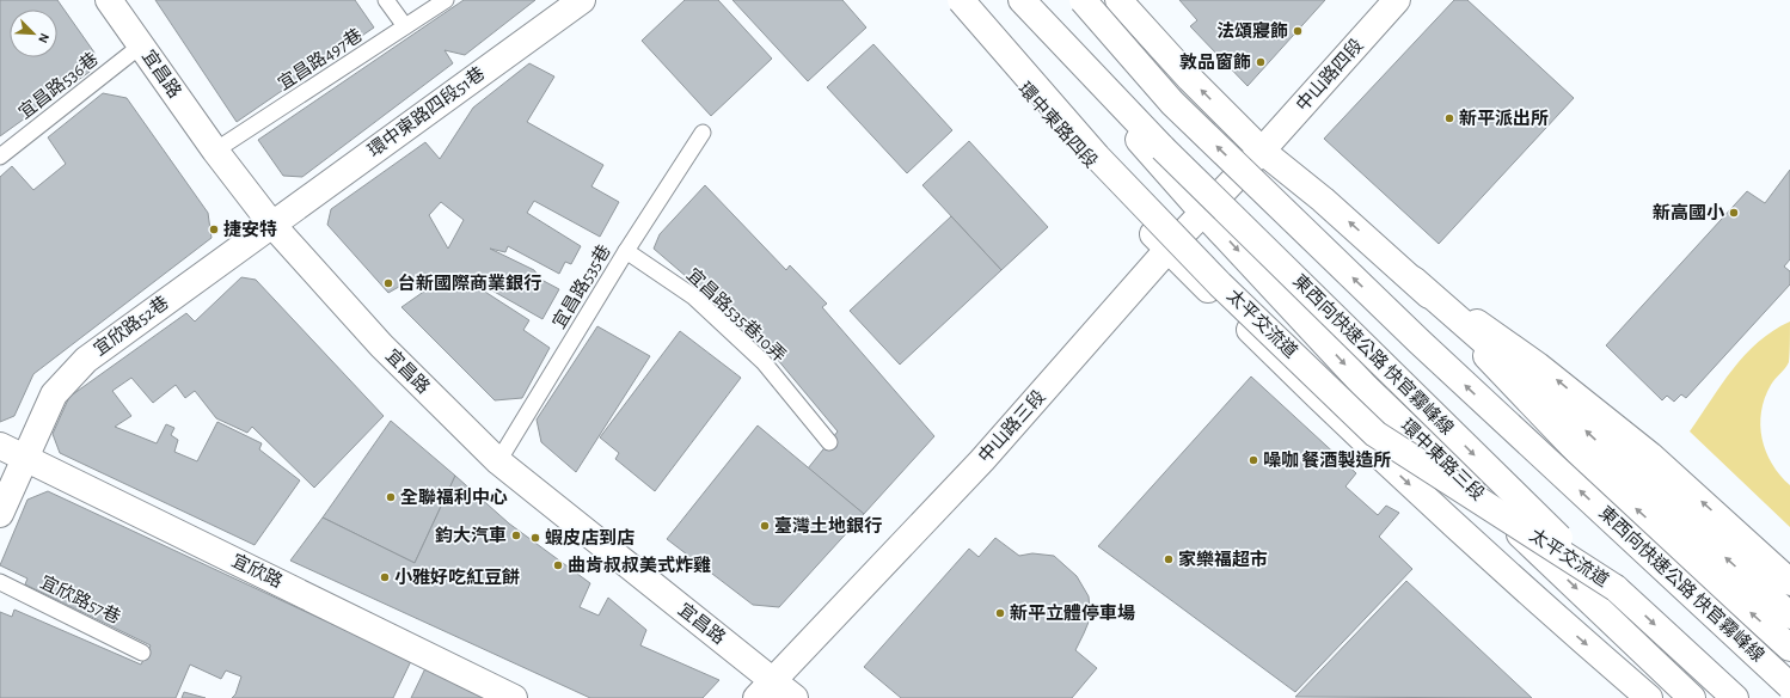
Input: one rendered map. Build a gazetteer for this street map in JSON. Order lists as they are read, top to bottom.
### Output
{
  "streets": {
    "main road": [
      "宜昌路",
      "中山路四段",
      "環中東路四段51巷",
      "環中東路四段",
      "太平交流道",
      "宜欣路52巷",
      "東西向快速公路 快官霧峰線",
      "中山路三段",
      "環中東路三段",
      "宜欣路"
    ],
    "lane": [
      "宜昌路497巷",
      "宜昌路536巷",
      "宜昌路535巷",
      "宜昌路535巷10弄",
      "宜欣路57巷"
    ]
  },
  "crossings": [
    ["宜昌路497巷", "宜昌路"],
    ["宜昌路", "宜昌路536巷"],
    ["宜昌路", "環中東路四段51巷"],
    ["宜昌路", "宜昌路535巷"],
    ["宜昌路", "宜欣路52巷"],
    ["宜昌路", "中山路三段"],
    ["中山路四段", "中山路三段"],
    ["環中東路四段51巷", "宜欣路52巷"],
    ["環中東路四段", "中山路三段"],
    ["宜昌路535巷", "宜昌路535巷10弄"],
    ["太平交流道", "東西向快速公路 快官霧峰線"],
    ["宜欣路52巷", "宜欣路"],
    ["中山路三段", "環中東路三段"]
  ],
  "places": [
    "法頌寢飾",
    "敦品窗飾",
    "新平派出所",
    "新高國小",
    "捷安特",
    "台新國際商業銀行",
    "噪咖 餐酒製造所",
    "全聯福利中心",
    "臺灣土地銀行",
    "鈞大汽車",
    "蝦皮店到店",
    "家樂福超市",
    "曲肯叔叔美式炸雞",
    "小雅好吃紅豆餅",
    "新平立體停車場"
  ],
  "north": "bottom right"
}
